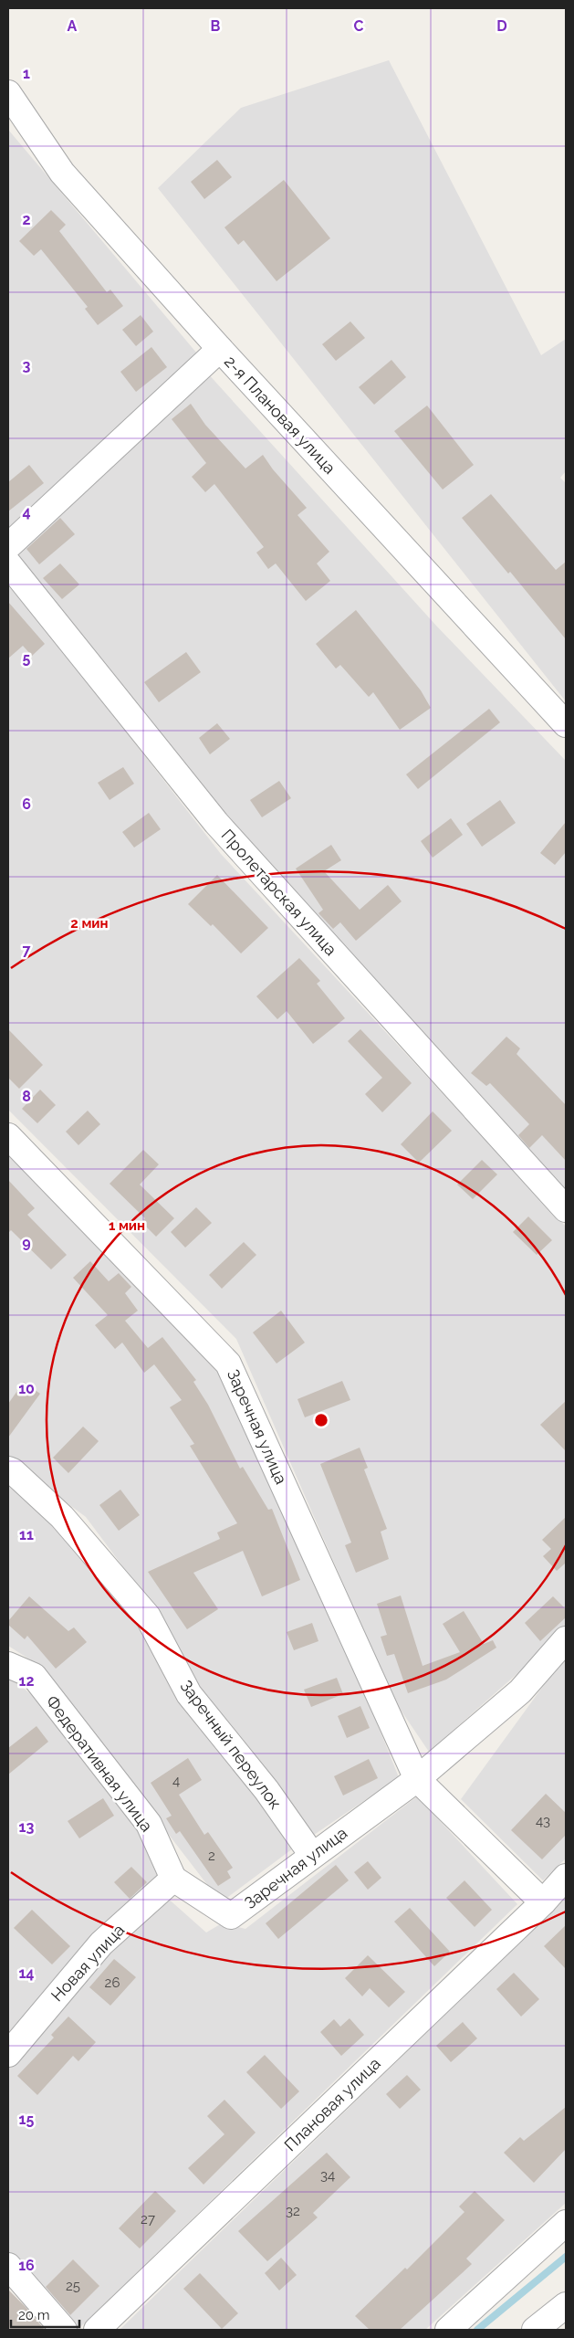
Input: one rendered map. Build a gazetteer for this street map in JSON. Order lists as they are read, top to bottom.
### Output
{
  "streets": {
    "street": [
      "2-я Плановая улица",
      "Пролетарская улица",
      "Заречная улица",
      "Заречный переулок",
      "Федеративная улица",
      "Новая улица",
      "Плановая улица"
    ]
  },
  "crossings": [
    ["Заречная улица", "Заречный переулок"],
    ["Заречная улица", "Федеративная улица"],
    ["Заречная улица", "Новая улица"],
    ["Заречная улица", "Плановая улица"],
    ["Федеративная улица", "Новая улица"]
  ],
  "house_numbers": [
    "4",
    "43",
    "2",
    "26",
    "34",
    "32",
    "27",
    "25"
  ],
  "scale_bar": "20 m",
  "grid": {
    "columns": [
      "A",
      "B",
      "C",
      "D"
    ],
    "rows": [
      "1",
      "2",
      "3",
      "4",
      "5",
      "6",
      "7",
      "8",
      "9",
      "10",
      "11",
      "12",
      "13",
      "14",
      "15",
      "16"
    ]
  },
  "rings": ["2 мин", "1 мин"]
}
